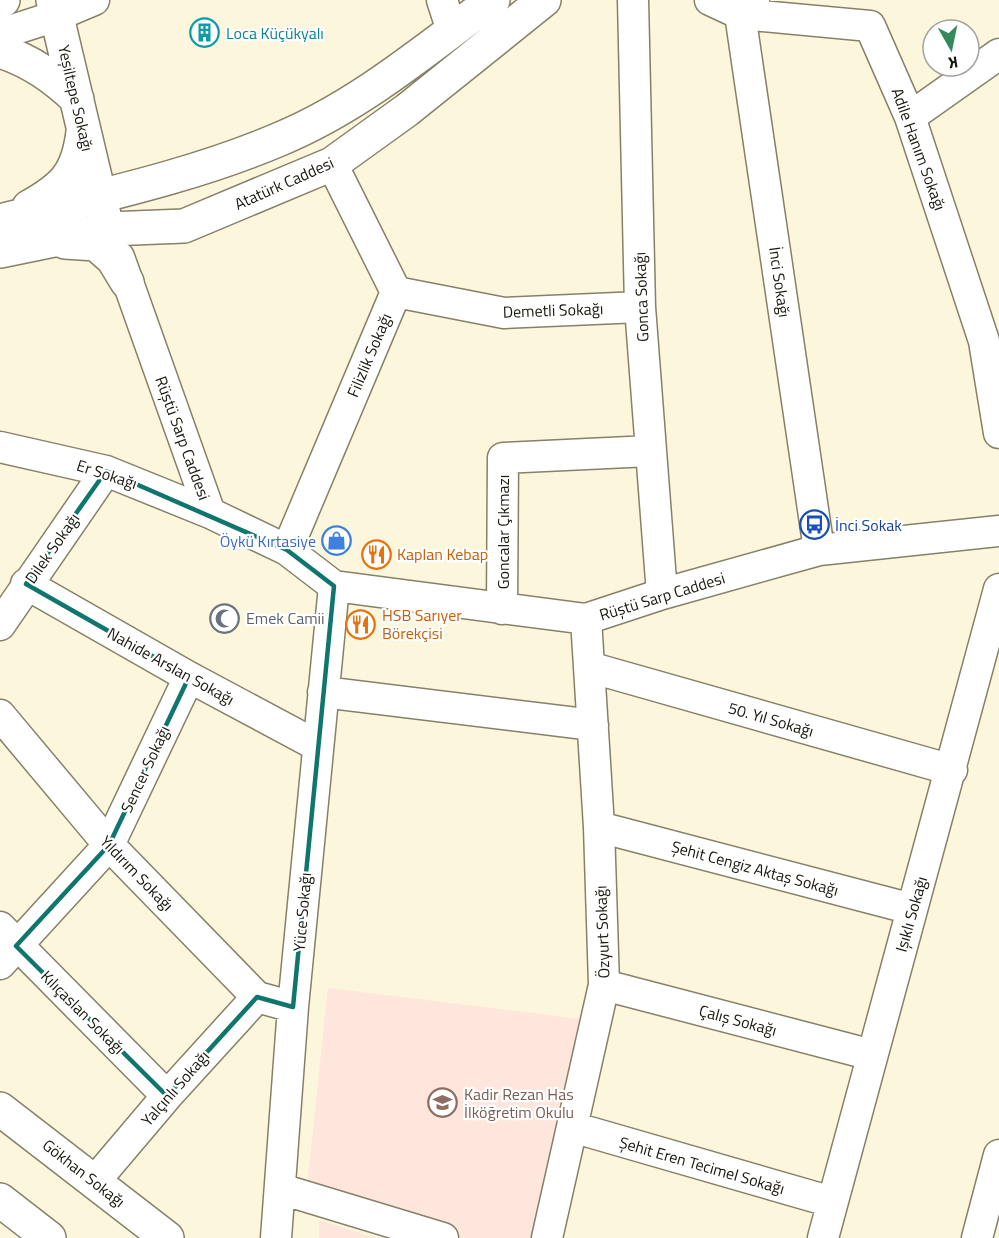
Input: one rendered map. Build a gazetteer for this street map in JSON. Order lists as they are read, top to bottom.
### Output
{
  "streets": {
    "main road": [
      "Yeşiltepe Sokağı",
      "Atatürk Caddesi",
      "Rüştü Sarp Caddesi",
      "Gökhan Sokağı"
    ],
    "street": [
      "Adile Hanım Sokağı",
      "İnci Sokağı",
      "Gonca Sokağı",
      "Demetli Sokağı",
      "Filizlik Sokağı",
      "Er Sokağı",
      "Goncalar Çıkmazı",
      "Dilek Sokağı",
      "Nahide Arslan Sokağı",
      "50. Yıl Sokağı",
      "Sencer Sokağı",
      "Şehit Cengiz Aktaş Sokağı",
      "Yıldırım Sokağı",
      "Yüce Sokağı",
      "Işıklı Sokağı",
      "Özyurt Sokağı",
      "Kılıçaslan Sokağı",
      "Çalış Sokağı",
      "Yalçınlı Sokağı",
      "Şehit Eren Tecimel Sokağı"
    ]
  },
  "crossings": [
    ["Yeşiltepe Sokağı", "Rüştü Sarp Caddesi"],
    ["Adile Hanım Sokağı", "İnci Sokağı"],
    ["Atatürk Caddesi", "Filizlik Sokağı"],
    ["Atatürk Caddesi", "Rüştü Sarp Caddesi"],
    ["İnci Sokağı", "Rüştü Sarp Caddesi"],
    ["Gonca Sokağı", "Demetli Sokağı"],
    ["Gonca Sokağı", "Rüştü Sarp Caddesi"],
    ["Gonca Sokağı", "Goncalar Çıkmazı"],
    ["Demetli Sokağı", "Filizlik Sokağı"],
    ["Filizlik Sokağı", "Rüştü Sarp Caddesi"],
    ["Rüştü Sarp Caddesi", "Er Sokağı"],
    ["Rüştü Sarp Caddesi", "Goncalar Çıkmazı"],
    ["Rüştü Sarp Caddesi", "Yüce Sokağı"],
    ["Rüştü Sarp Caddesi", "Özyurt Sokağı"],
    ["Er Sokağı", "Dilek Sokağı"],
    ["Dilek Sokağı", "Nahide Arslan Sokağı"],
    ["Nahide Arslan Sokağı", "Sencer Sokağı"],
    ["Nahide Arslan Sokağı", "Yüce Sokağı"],
    ["50. Yıl Sokağı", "Işıklı Sokağı"],
    ["50. Yıl Sokağı", "Özyurt Sokağı"],
    ["Sencer Sokağı", "Yıldırım Sokağı"],
    ["Sencer Sokağı", "Kılıçaslan Sokağı"],
    ["Şehit Cengiz Aktaş Sokağı", "Işıklı Sokağı"],
    ["Şehit Cengiz Aktaş Sokağı", "Özyurt Sokağı"],
    ["Yıldırım Sokağı", "Yüce Sokağı"],
    ["Yıldırım Sokağı", "Yalçınlı Sokağı"],
    ["Işıklı Sokağı", "Çalış Sokağı"],
    ["Işıklı Sokağı", "Şehit Eren Tecimel Sokağı"],
    ["Özyurt Sokağı", "Çalış Sokağı"],
    ["Özyurt Sokağı", "Şehit Eren Tecimel Sokağı"],
    ["Kılıçaslan Sokağı", "Yalçınlı Sokağı"],
    ["Yalçınlı Sokağı", "Gökhan Sokağı"]
  ],
  "places": {
    "building": ["Loca Küçükyalı"],
    "bus stop": ["İnci Sokak"],
    "shop": ["Öykü Kırtasiye"],
    "restaurant": ["Kaplan Kebap", "HSB Sarıyer Börekçisi"],
    "mosque": ["Emek Camii"],
    "school or university": ["Kadir Rezan Has İlköğretim Okulu"]
  },
  "north": "bottom"
}
